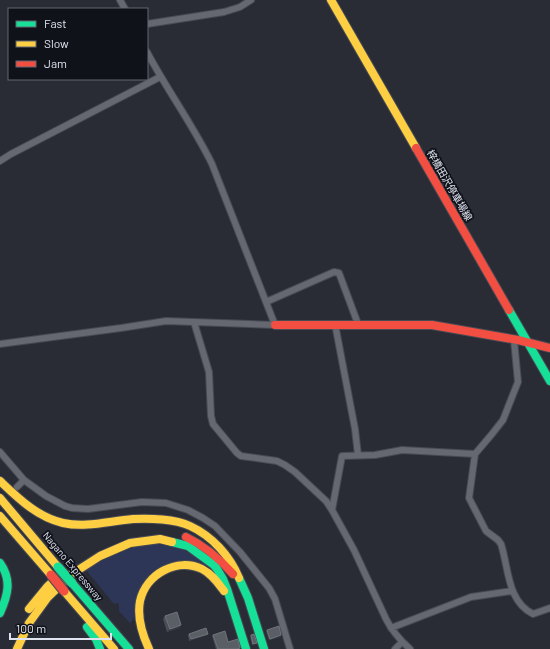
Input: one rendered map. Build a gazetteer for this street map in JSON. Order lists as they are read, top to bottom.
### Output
{
  "streets": {
    "main road": ["梓橋田沢停車場線", "Nagano Expressway"]
  },
  "legend": ["Fast", "Slow", "Jam"],
  "scale_bar": "100 m"
}
